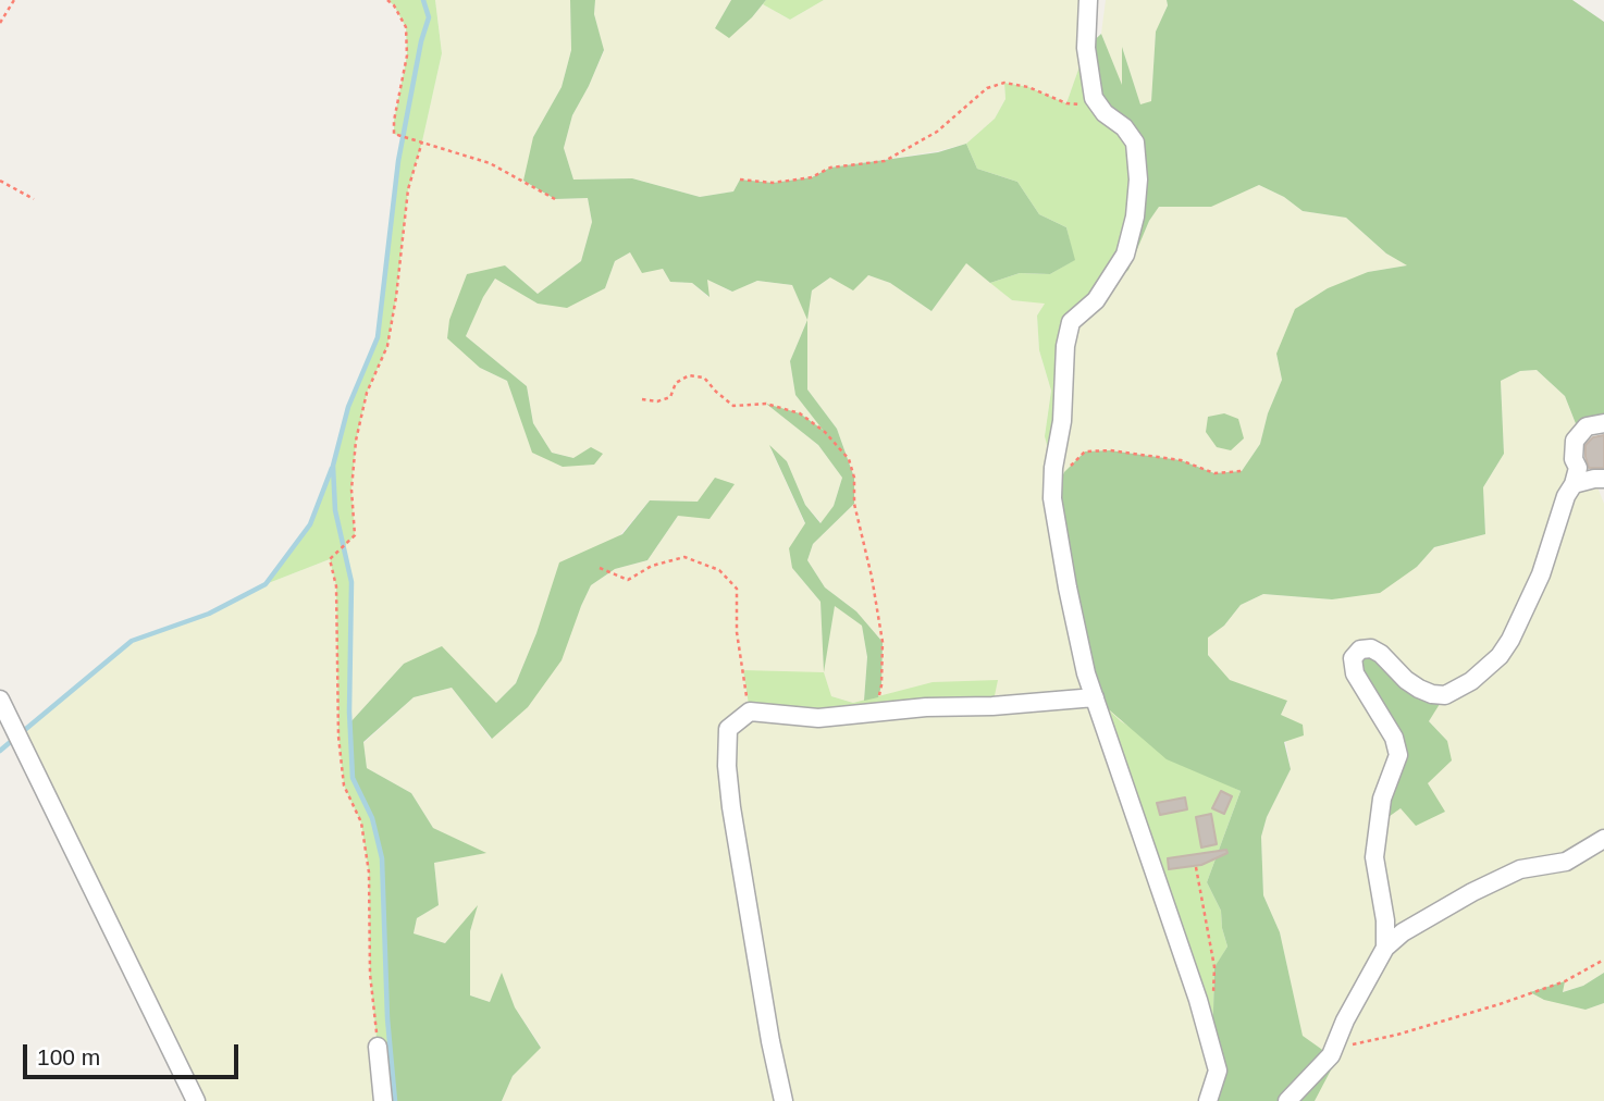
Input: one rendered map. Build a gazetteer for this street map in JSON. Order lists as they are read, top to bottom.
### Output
{
  "scale_bar": "100 m"
}
